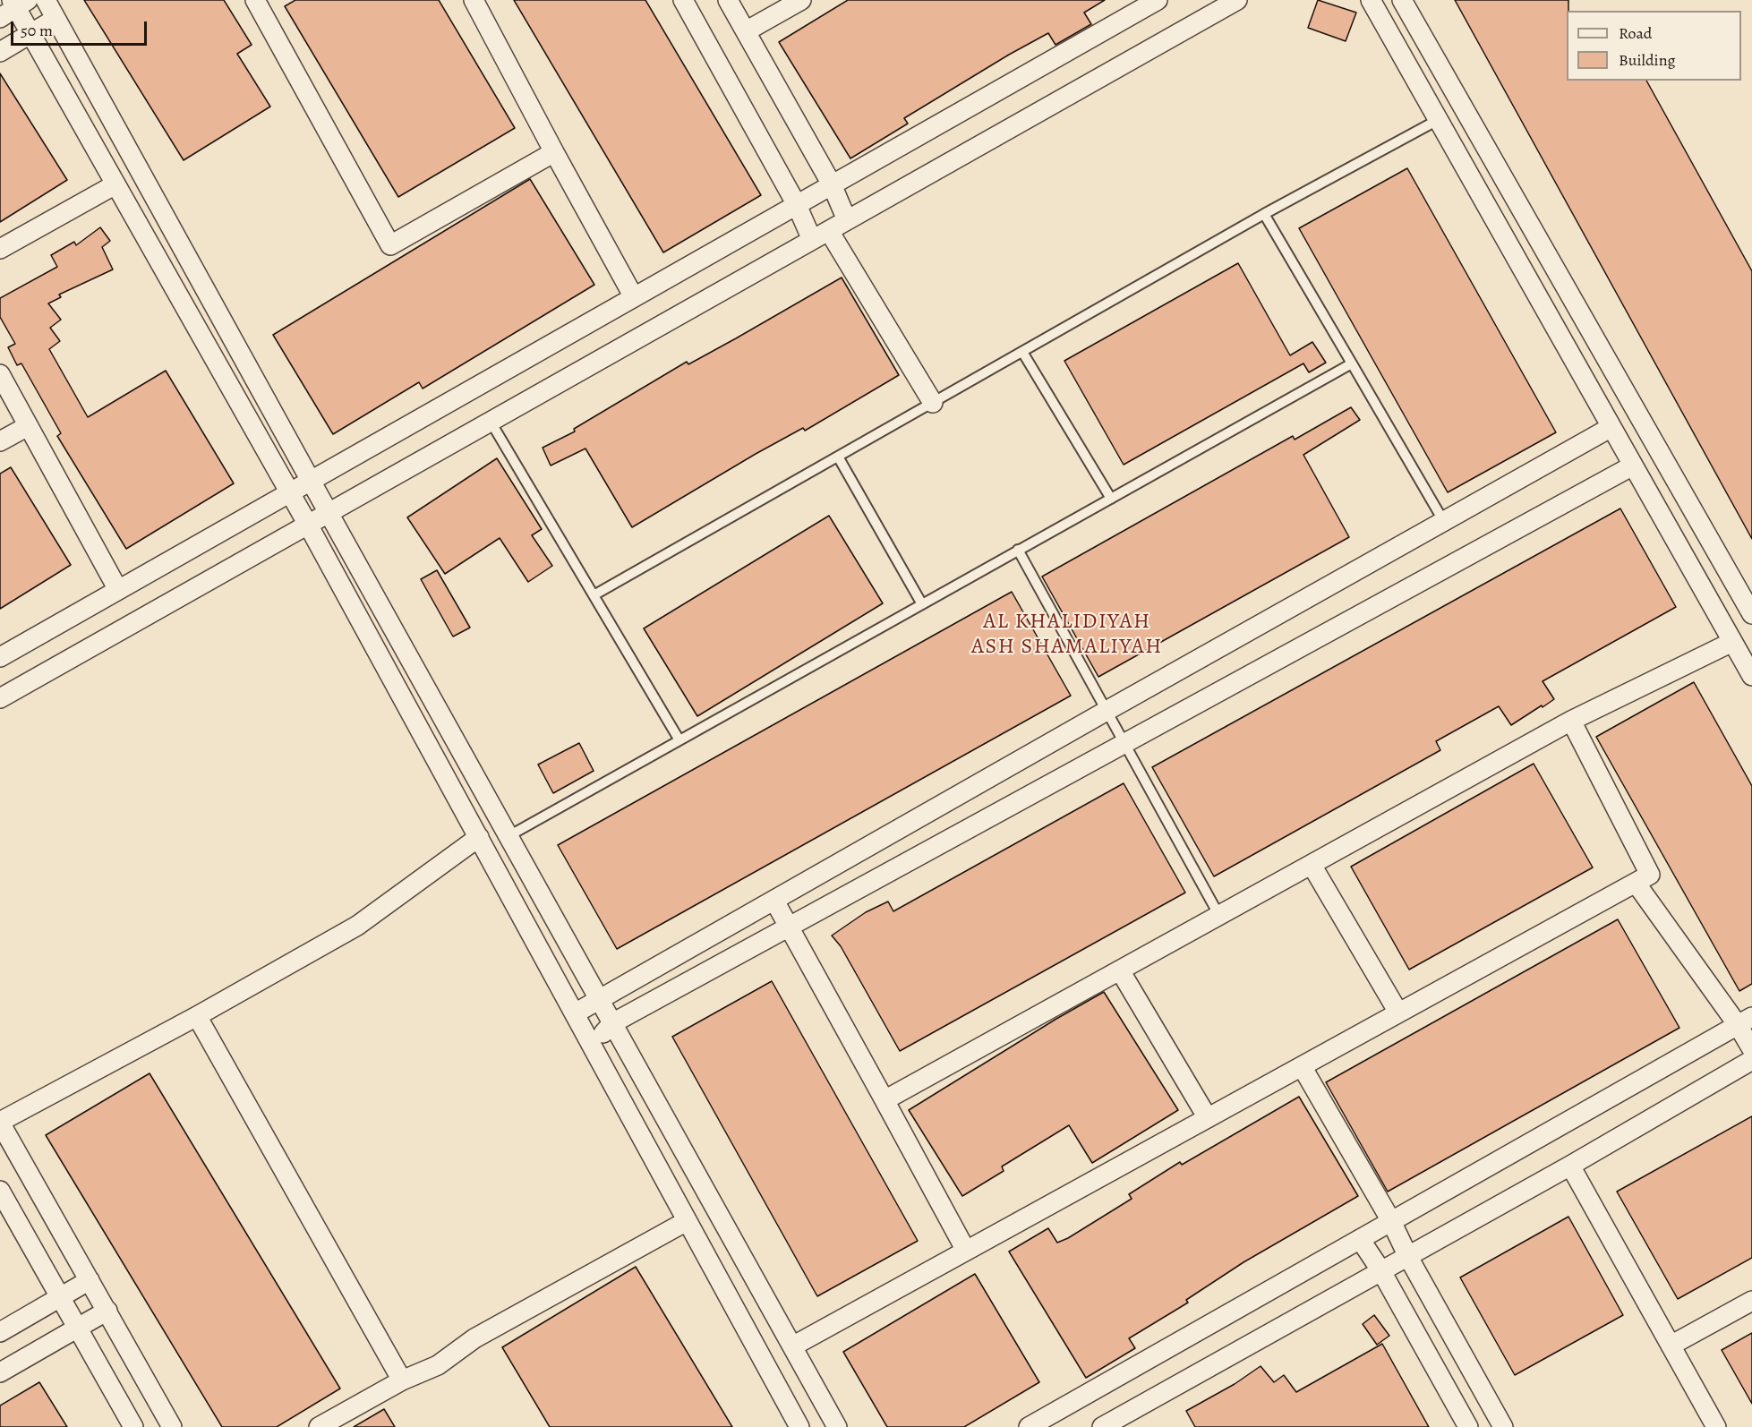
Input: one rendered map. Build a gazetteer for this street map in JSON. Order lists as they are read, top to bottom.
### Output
{
  "districts": ["AL KHALIDIYAH ASH SHAMALIYAH"],
  "legend": ["Road", "Building"],
  "scale_bar": "50 m"
}
